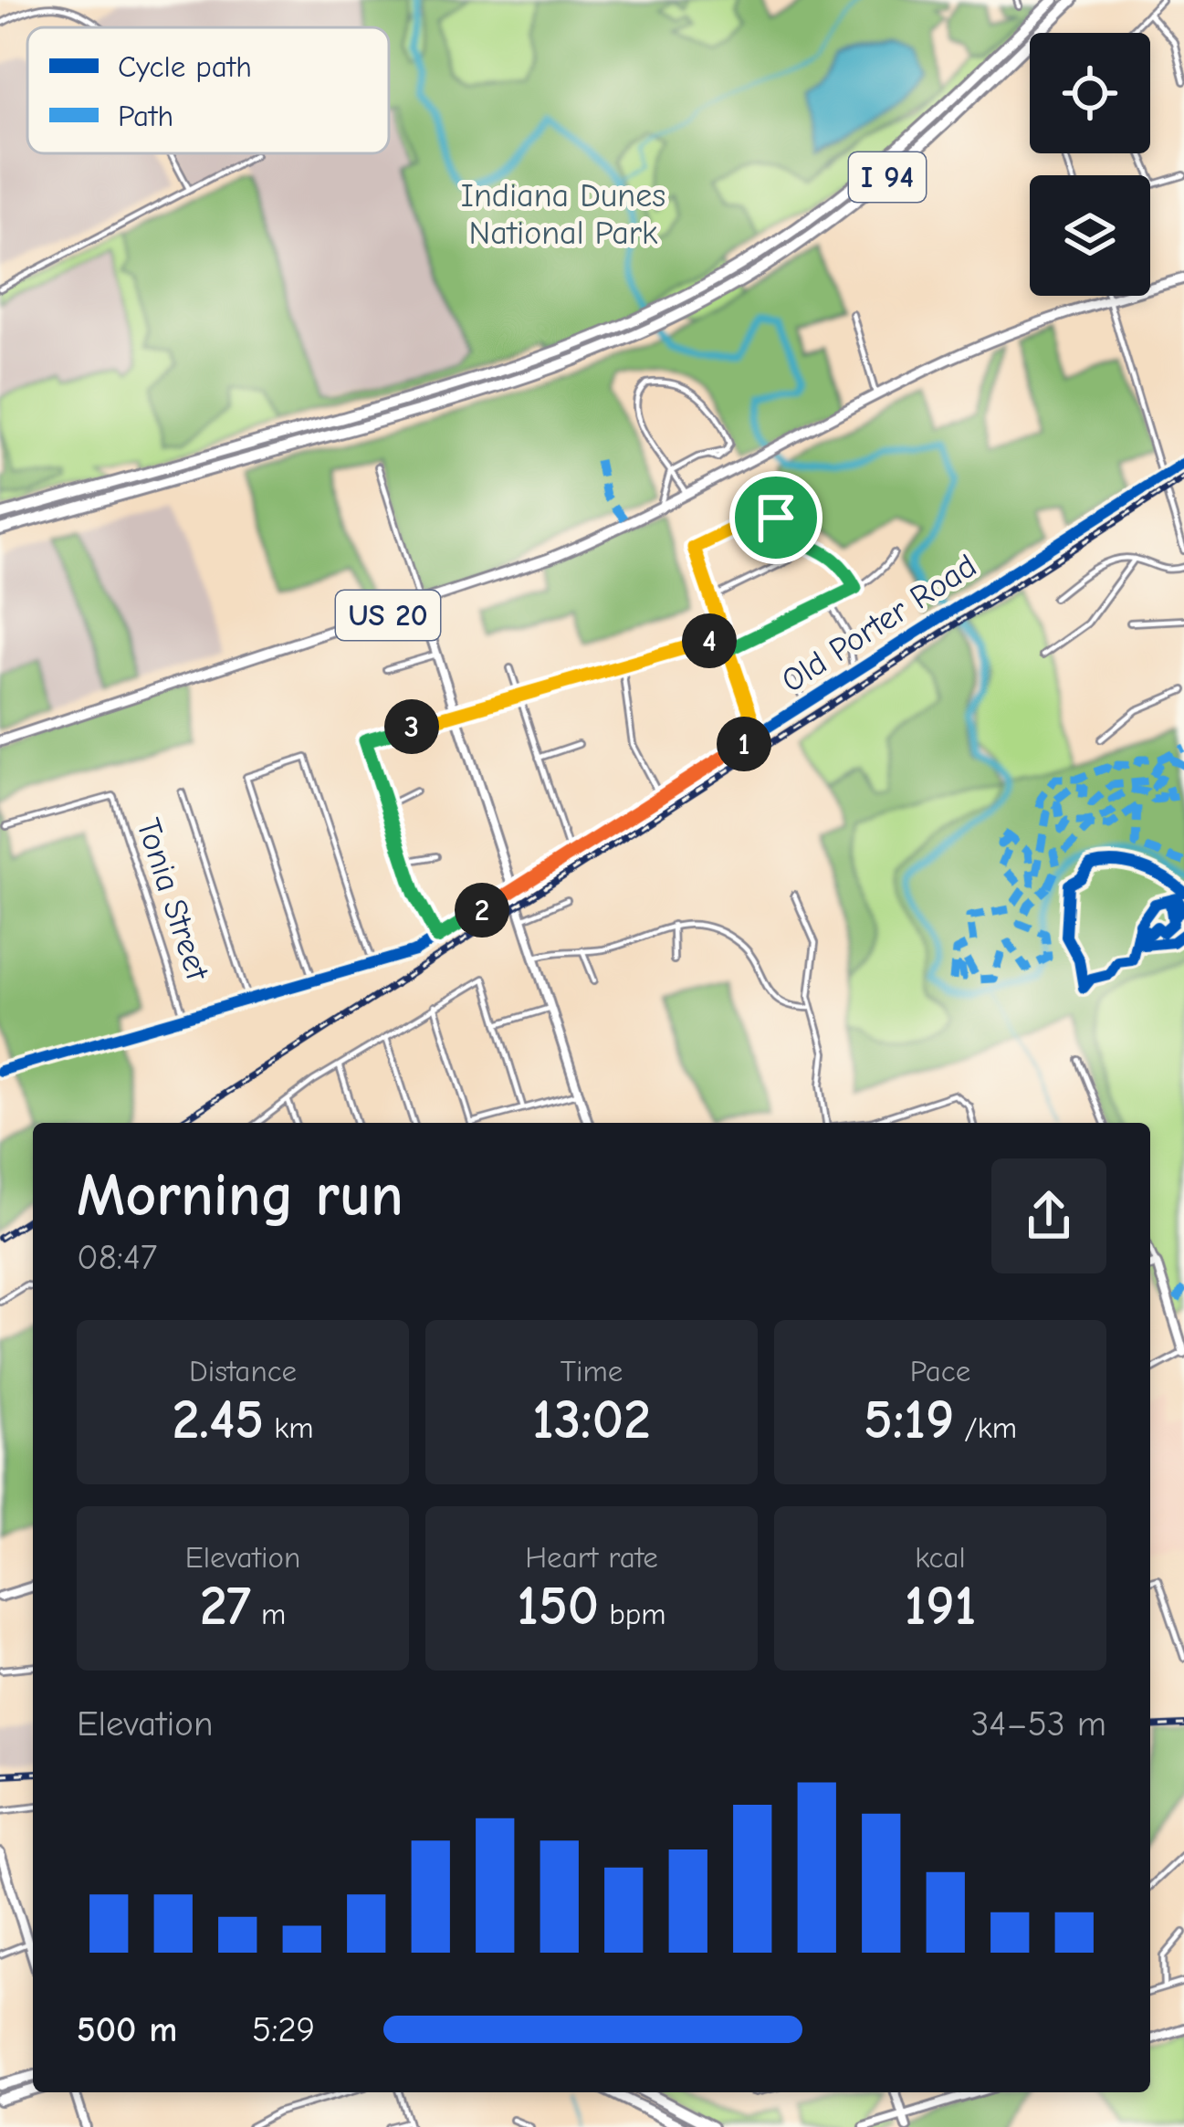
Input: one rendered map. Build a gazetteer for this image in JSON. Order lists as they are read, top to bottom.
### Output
{
  "streets": {
    "highway": ["I 94"],
    "main road": ["US 20"],
    "street": ["Old Porter Road", "Tonia Street"]
  },
  "crossings": [
    ["Old Porter Road", "Tonia Street"]
  ],
  "parks": ["Indiana Dunes National Park"],
  "legend": ["Cycle path", "Path"],
  "page": {
    "pins": [
      "4",
      "3",
      "1",
      "2"
    ],
    "heading": ["Morning run", "08:47"],
    "stats": [
      ["Distance", "2.45 km"],
      ["Time", "13:02"],
      ["Pace", "5:19 /km"],
      ["Elevation", "27 m"],
      ["Heart rate", "150 bpm"],
      ["kcal", "191"]
    ],
    "chart": ["Elevation", "34–53 m"],
    "list": [
      {
        "name": "500 m",
        "note": "5:29"
      }
    ]
  }
}
